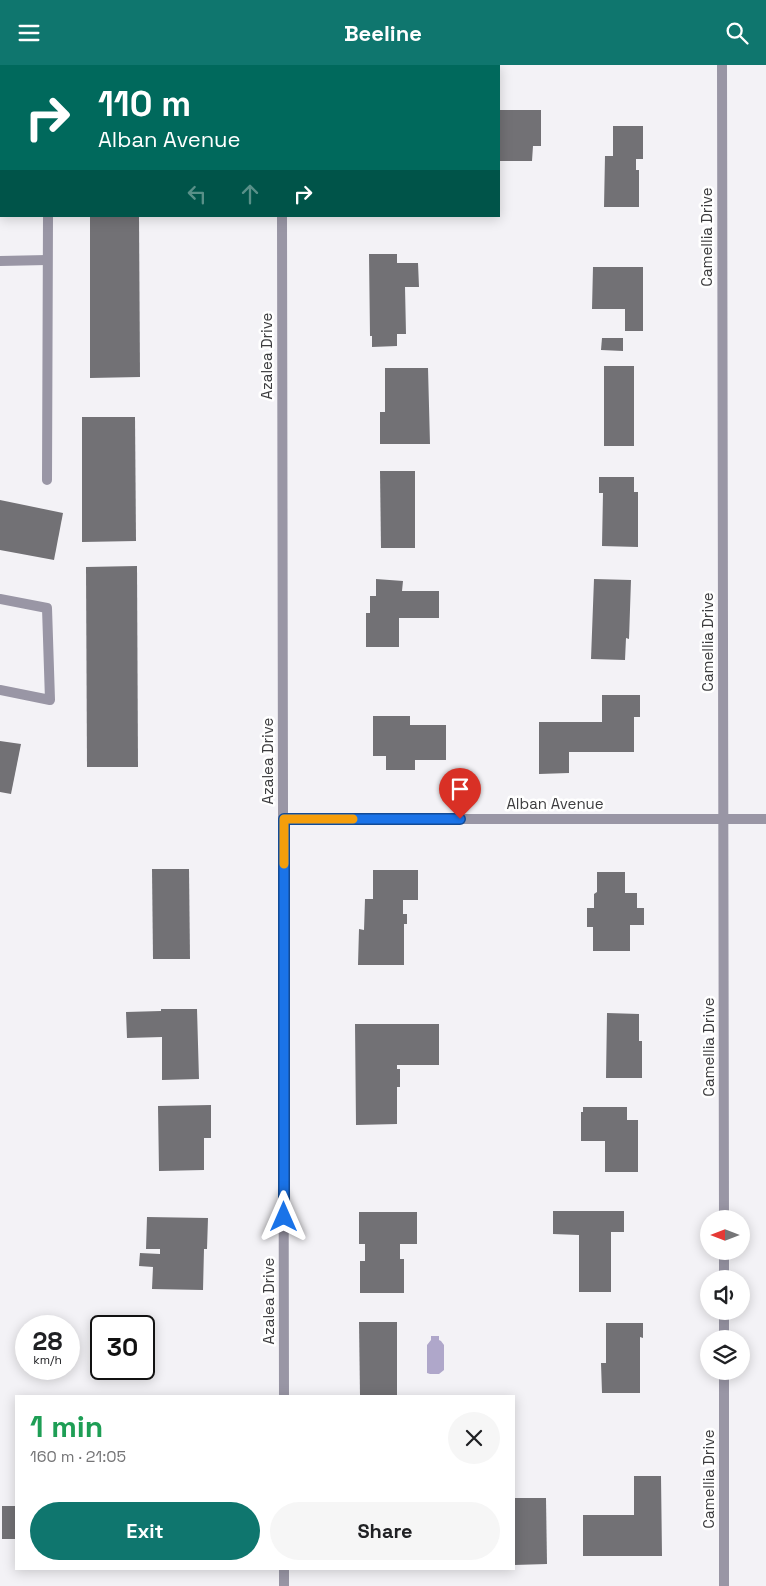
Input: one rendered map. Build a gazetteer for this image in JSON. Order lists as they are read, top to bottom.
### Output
{
  "streets": {
    "street": ["Camellia Drive", "Azalea Drive", "Alban Avenue"]
  },
  "crossings": [
    ["Camellia Drive", "Alban Avenue"],
    ["Azalea Drive", "Alban Avenue"]
  ],
  "north": "left",
  "page": {
    "header": "Beeline",
    "turn": ["110 m", "Alban Avenue"],
    "speed": "28 km/h",
    "limit": "30",
    "heading": ["1 min", "160 m · 21:05"],
    "buttons": ["Exit", "Share"]
  }
}
